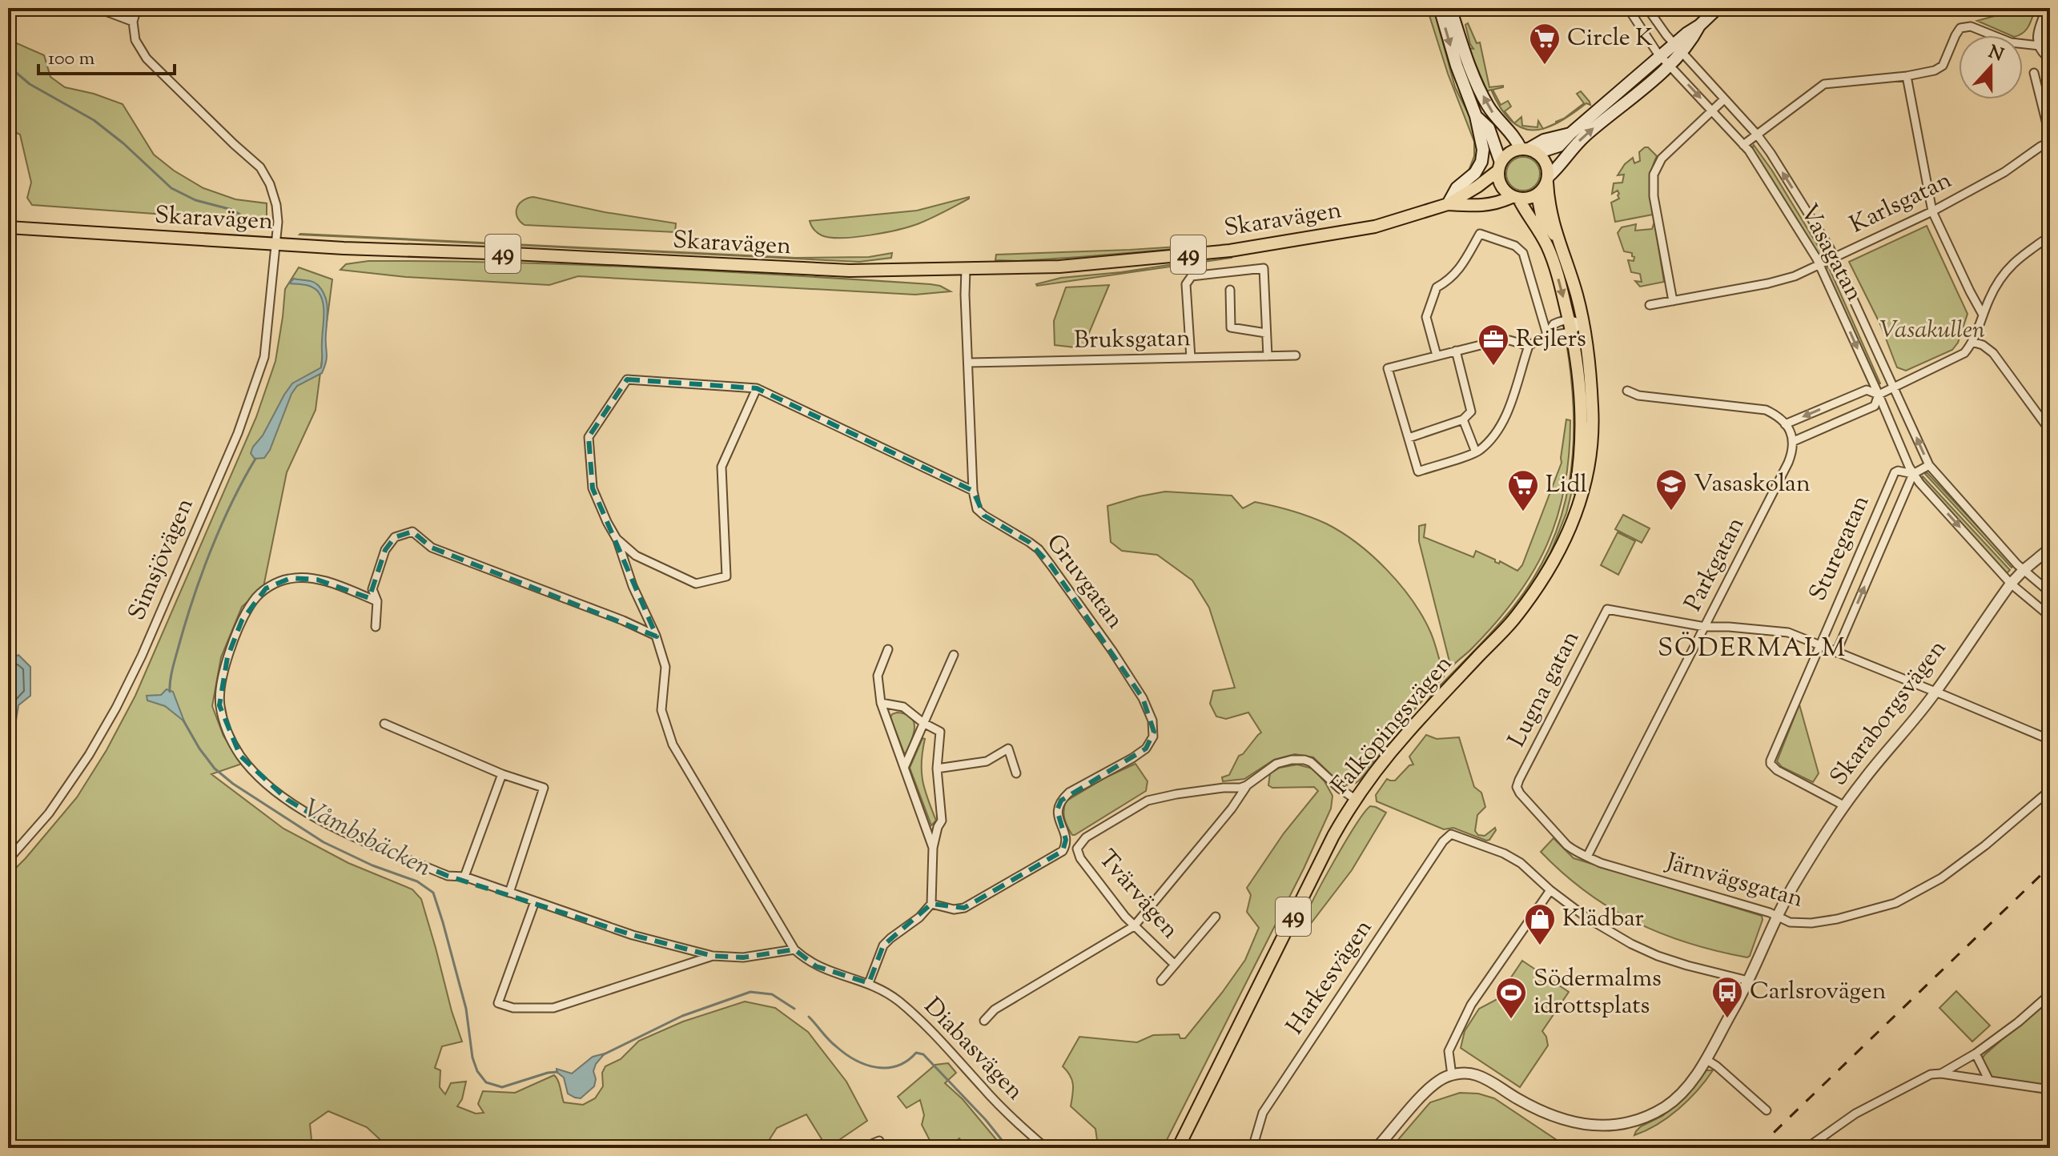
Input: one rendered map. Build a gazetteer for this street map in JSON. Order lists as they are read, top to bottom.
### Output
{
  "streets": {
    "main road": ["Skaravägen", "49", "Falköpingsvägen"],
    "street": [
      "Karlsgatan",
      "Vasagatan",
      "Bruksgatan",
      "Sturegatan",
      "Simsjövägen",
      "Parkgatan",
      "Gruvgatan",
      "Lugna gatan",
      "Skaraborgsvägen",
      "Järnvägsgatan",
      "Tvärvägen",
      "Harkesvägen",
      "Diabasvägen"
    ]
  },
  "crossings": [
    ["Karlsgatan", "Vasagatan"],
    ["Skaravägen", "49"],
    ["Skaravägen", "Simsjövägen"],
    ["Skaravägen", "Gruvgatan"],
    ["Skaravägen", "Falköpingsvägen"],
    ["Vasagatan", "Sturegatan"],
    ["Vasagatan", "Skaraborgsvägen"],
    ["49", "Falköpingsvägen"],
    ["Bruksgatan", "Gruvgatan"],
    ["Sturegatan", "Skaraborgsvägen"],
    ["Parkgatan", "Lugna gatan"],
    ["Parkgatan", "Järnvägsgatan"],
    ["Lugna gatan", "Järnvägsgatan"],
    ["Skaraborgsvägen", "Järnvägsgatan"]
  ],
  "districts": ["SÖDERMALM"],
  "water": ["Våmbsbäcken"],
  "parks": ["Vasakullen"],
  "places": {
    "supermarket": ["Circle K", "Lidl"],
    "office": ["Rejlers"],
    "school or university": ["Vasaskolan"],
    "shop": ["Klädbar"],
    "bus stop": ["Carlsrovägen"],
    "sports": ["Södermalms idrottsplats"]
  },
  "scale_bar": "100 m",
  "north": "top"
}
